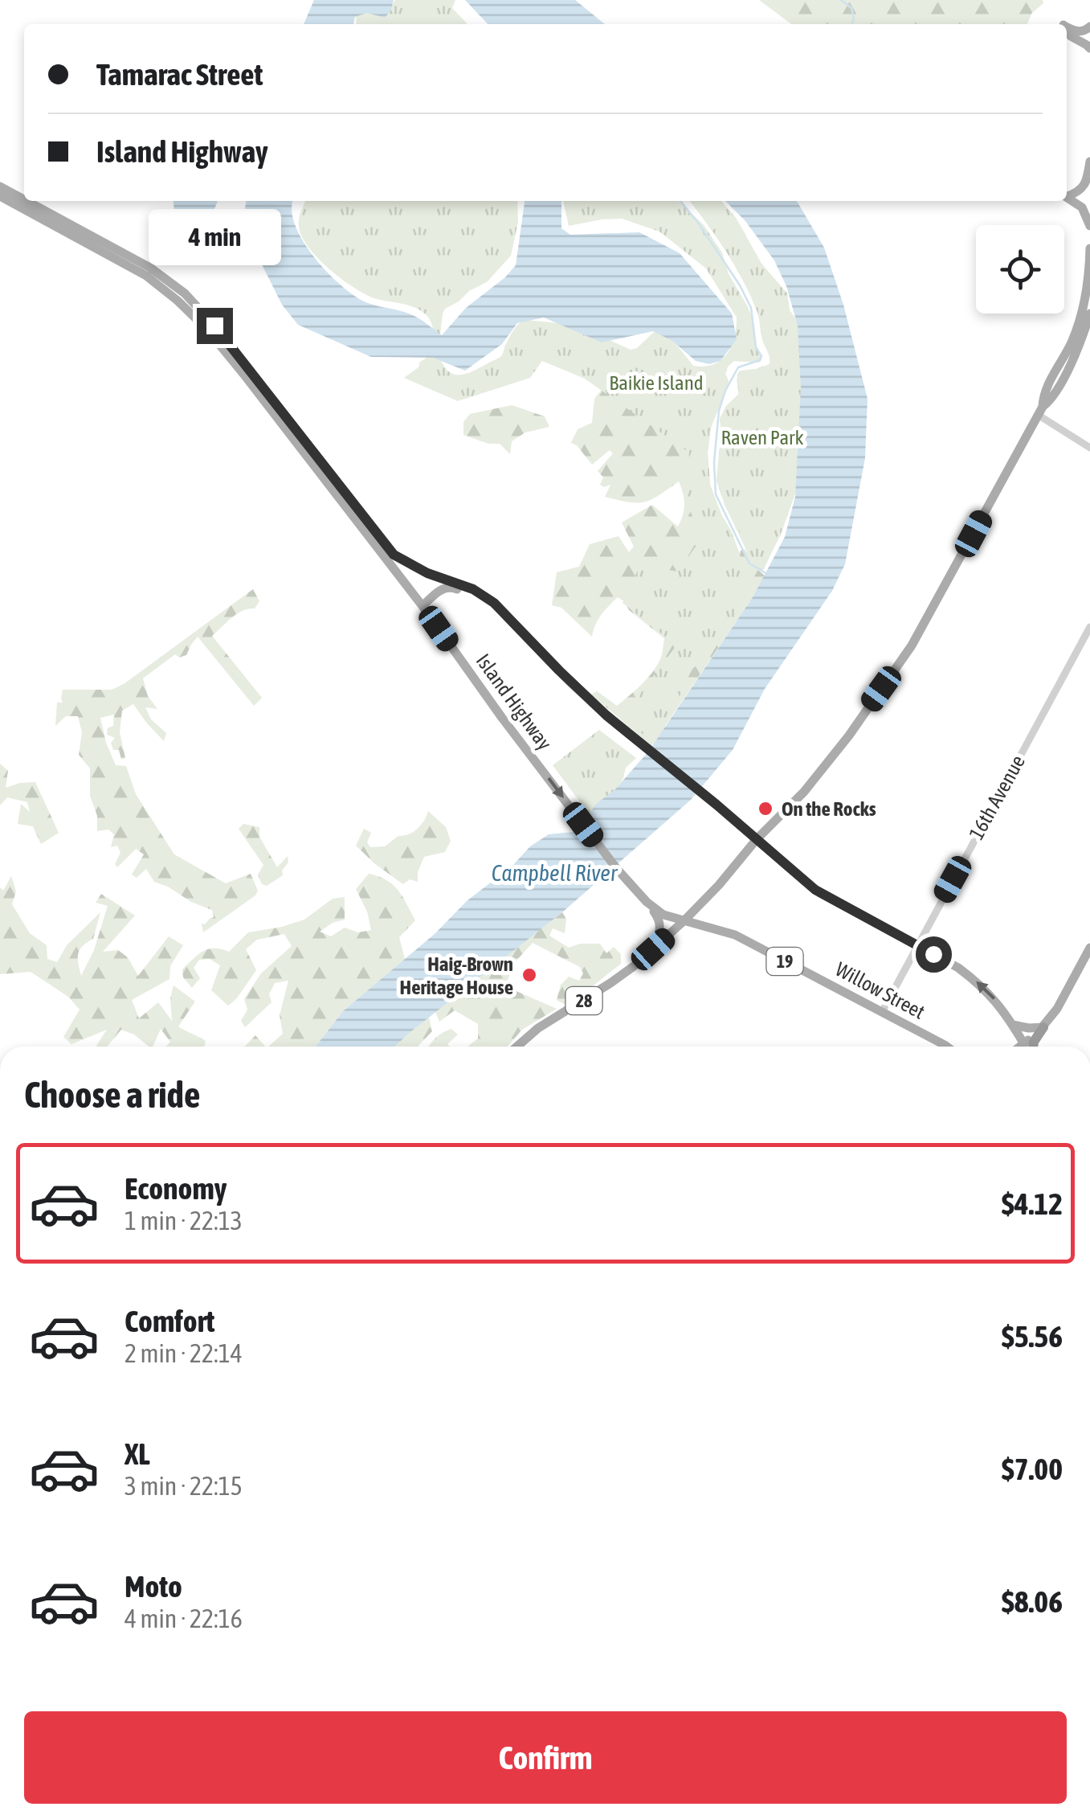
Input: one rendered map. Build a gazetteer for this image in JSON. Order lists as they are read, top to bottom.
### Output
{
  "streets": {
    "main road": [
      "Island Highway",
      "19",
      "Willow Street",
      "28"
    ],
    "street": ["16th Avenue"]
  },
  "crossings": [
    ["Island Highway", "Willow Street"],
    ["16th Avenue", "Willow Street"],
    ["Willow Street", "28"]
  ],
  "water": ["Campbell River"],
  "parks": ["Baikie Island", "Raven Park"],
  "places": ["On the Rocks", "Haig-Brown Heritage House"],
  "page": {
    "banner": ["Tamarac Street", "Island Highway"],
    "bubble": "4 min",
    "heading": "Choose a ride",
    "list": [
      {
        "name": "Economy",
        "note": "1 min · 22:13",
        "value": "$4.12"
      },
      {
        "name": "Comfort",
        "note": "2 min · 22:14",
        "value": "$5.56"
      },
      {
        "name": "XL",
        "note": "3 min · 22:15",
        "value": "$7.00"
      },
      {
        "name": "Moto",
        "note": "4 min · 22:16",
        "value": "$8.06"
      }
    ],
    "buttons": "Confirm"
  }
}
